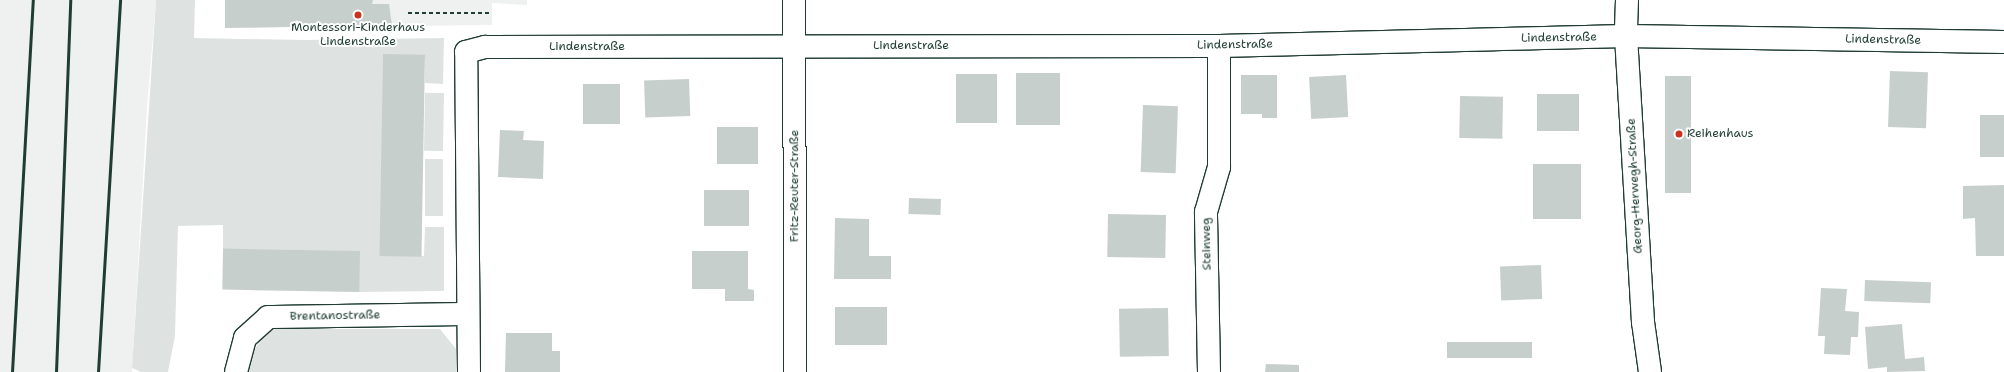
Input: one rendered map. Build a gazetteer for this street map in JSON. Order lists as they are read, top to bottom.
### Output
{
  "streets": {
    "street": [
      "Lindenstraße",
      "Fritz-Reuter-Straße",
      "Georg-Herwegh-Straße",
      "Steinweg",
      "Brentanostraße"
    ]
  },
  "crossings": [
    ["Lindenstraße", "Fritz-Reuter-Straße"],
    ["Lindenstraße", "Georg-Herwegh-Straße"],
    ["Lindenstraße", "Steinweg"],
    ["Lindenstraße", "Brentanostraße"]
  ],
  "places": ["Montessori-Kinderhaus Lindenstraße", "Reihenhaus"]
}
